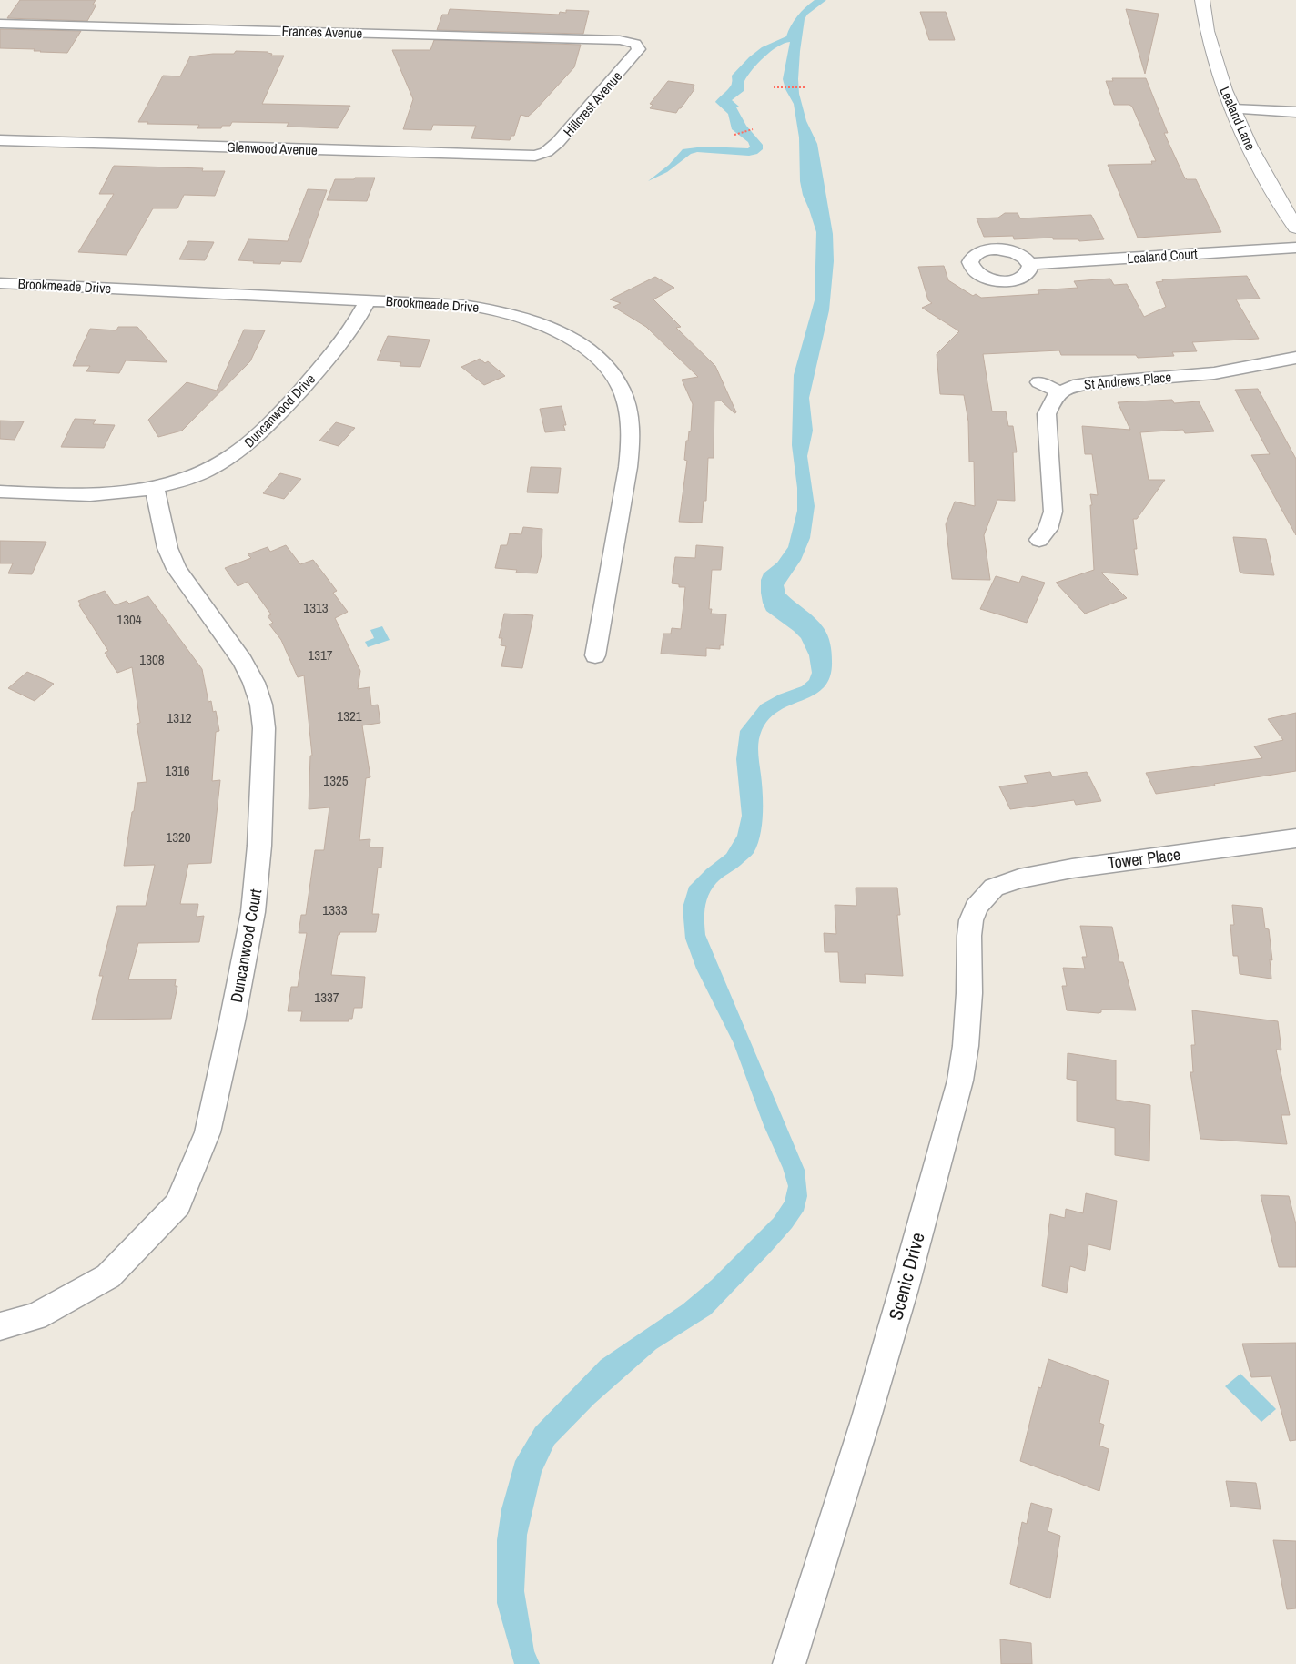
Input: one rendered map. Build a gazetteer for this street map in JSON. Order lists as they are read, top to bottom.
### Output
{
  "streets": {
    "street": [
      "Frances Avenue",
      "Hillcrest Avenue",
      "Lealand Lane",
      "Glenwood Avenue",
      "Lealand Court",
      "Brookmeade Drive",
      "St Andrews Place",
      "Duncanwood Drive",
      "Tower Place",
      "Duncanwood Court",
      "Scenic Drive"
    ]
  },
  "crossings": [
    ["Frances Avenue", "Hillcrest Avenue"],
    ["Hillcrest Avenue", "Glenwood Avenue"],
    ["Brookmeade Drive", "Duncanwood Drive"],
    ["Duncanwood Drive", "Duncanwood Court"],
    ["Tower Place", "Scenic Drive"]
  ],
  "house_numbers": [
    "1313",
    "1304",
    "1317",
    "1308",
    "1321",
    "1312",
    "1316",
    "1325",
    "1320",
    "1333",
    "1337"
  ]
}
